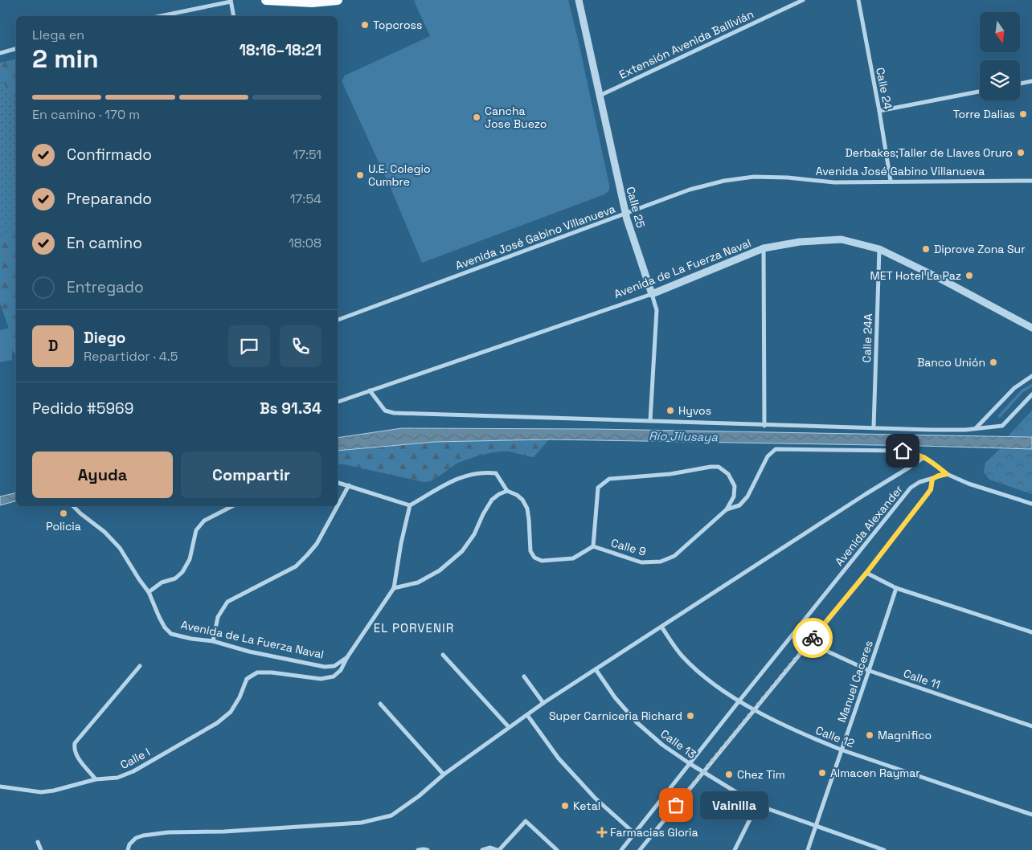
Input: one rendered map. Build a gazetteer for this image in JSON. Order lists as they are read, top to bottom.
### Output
{
  "streets": {
    "street": [
      "Extensión Avenida Ballivián",
      "Calle 24",
      "Avenida José Gabino Villanueva",
      "Calle 25",
      "Avenida de La Fuerza Naval",
      "Calle 24A",
      "Avenida Alexander",
      "Calle 9",
      "Calle 11",
      "Manuel Caceres",
      "Calle 12",
      "Calle 13",
      "Calle I"
    ]
  },
  "crossings": [
    ["Extensión Avenida Ballivián", "Calle 25"],
    ["Calle 24", "Avenida José Gabino Villanueva"],
    ["Avenida José Gabino Villanueva", "Calle 25"],
    ["Calle 25", "Avenida de La Fuerza Naval"],
    ["Avenida de La Fuerza Naval", "Calle 24A"],
    ["Avenida de La Fuerza Naval", "Calle I"],
    ["Avenida Alexander", "Calle 12"],
    ["Avenida Alexander", "Calle 13"],
    ["Calle 11", "Manuel Caceres"],
    ["Manuel Caceres", "Calle 12"],
    ["Manuel Caceres", "Calle 13"]
  ],
  "districts": ["EL PORVENIR"],
  "water": ["Río Jilusaya"],
  "places": {
    "other": [
      "Topcross",
      "Torre Dalias",
      "Cancha Jose Buezo",
      "Derbakes;Taller de Llaves Oruro",
      "U.E. Colegio Cumbre",
      "Diprove Zona Sur",
      "MET Hotel La Paz",
      "Banco Unión",
      "Hyvos",
      "Policia",
      "Super Carniceria Richard",
      "Magnifico",
      "Almacen Raymar",
      "Chez Tim",
      "Vainilla",
      "Ketal"
    ],
    "health": ["Farmacias Gloria"]
  },
  "north": "bottom",
  "page": {
    "heading": ["2 min", "Llega en", "18:16–18:21"],
    "panel": [
      "Diego",
      "Repartidor · 4.5",
      "Pedido #5969",
      "Bs 91.34"
    ],
    "bar": "En camino · 170 m",
    "list": [
      ["Confirmado", "17:51"],
      ["Preparando", "17:54"],
      ["En camino", "18:08"],
      "Entregado"
    ],
    "round": "D",
    "buttons": ["Ayuda", "Compartir"],
    "bubble": "Vainilla"
  }
}
